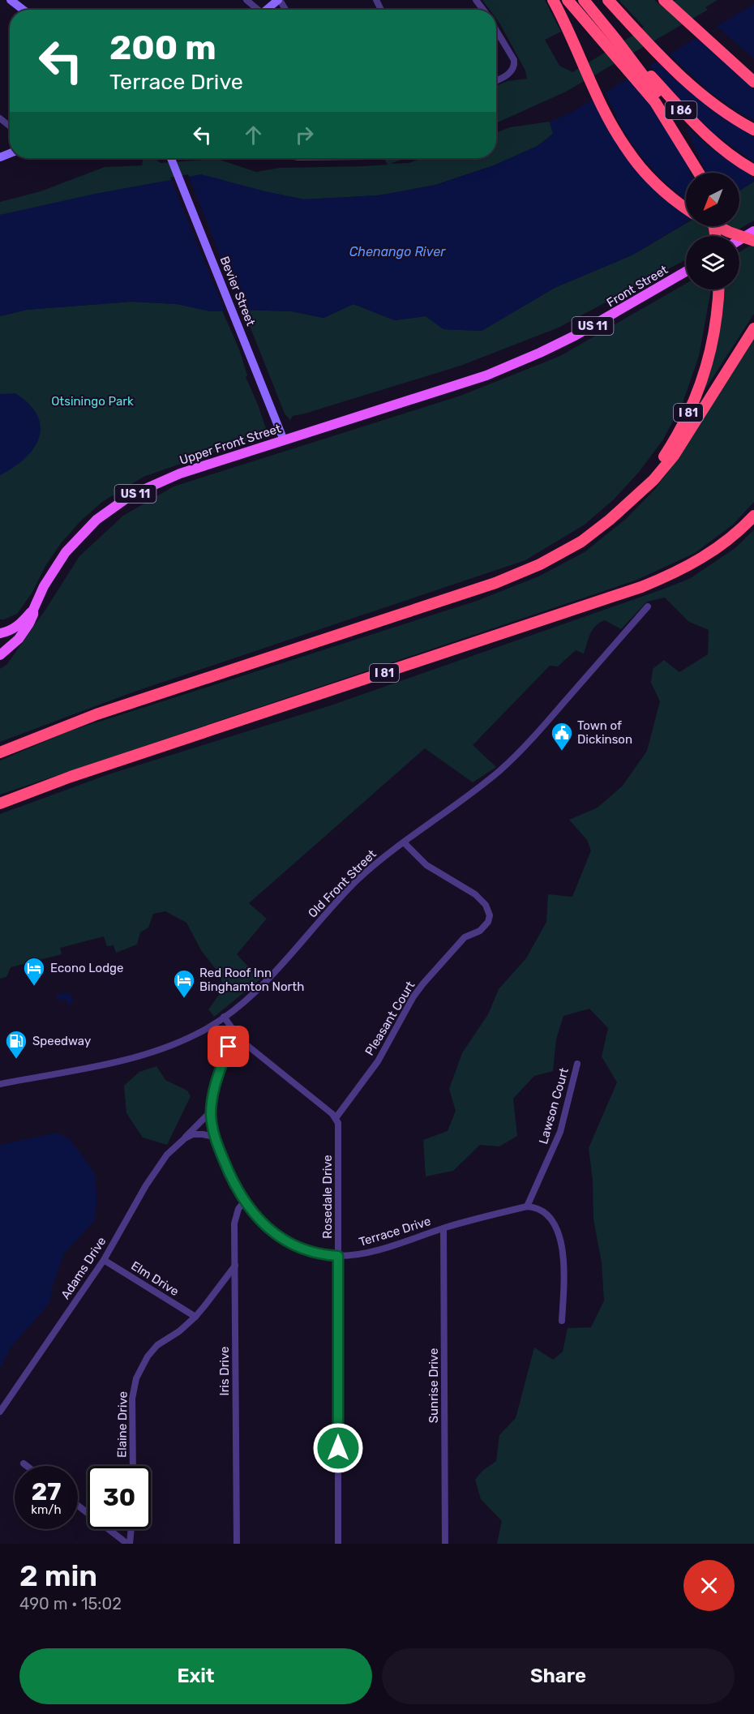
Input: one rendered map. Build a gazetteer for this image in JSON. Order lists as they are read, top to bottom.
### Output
{
  "streets": {
    "highway": ["I 86", "I 81"],
    "main road": [
      "Front Street",
      "Bevier Street",
      "US 11",
      "Upper Front Street"
    ],
    "street": [
      "Old Front Street",
      "Pleasant Court",
      "Lawson Court",
      "Rosedale Drive",
      "Terrace Drive",
      "Adams Drive",
      "Elm Drive",
      "Iris Drive",
      "Sunrise Drive",
      "Elaine Drive"
    ]
  },
  "crossings": [
    ["Front Street", "Upper Front Street"],
    ["Bevier Street", "Upper Front Street"],
    ["Old Front Street", "Pleasant Court"],
    ["Pleasant Court", "Rosedale Drive"],
    ["Lawson Court", "Terrace Drive"],
    ["Rosedale Drive", "Terrace Drive"],
    ["Terrace Drive", "Adams Drive"],
    ["Terrace Drive", "Iris Drive"],
    ["Terrace Drive", "Sunrise Drive"],
    ["Adams Drive", "Elm Drive"],
    ["Elm Drive", "Elaine Drive"],
    ["Iris Drive", "Elaine Drive"]
  ],
  "water": ["Chenango River"],
  "parks": ["Otsiningo Park"],
  "places": {
    "public building": ["Town of Dickinson"],
    "hotel": ["Econo Lodge", "Red Roof Inn Binghamton North"],
    "fuel station": ["Speedway"]
  },
  "north": "bottom left",
  "page": {
    "turn": ["200 m", "Terrace Drive"],
    "speed": "27 km/h",
    "limit": "30",
    "heading": ["2 min", "490 m · 15:02"],
    "buttons": ["Exit", "Share"]
  }
}
